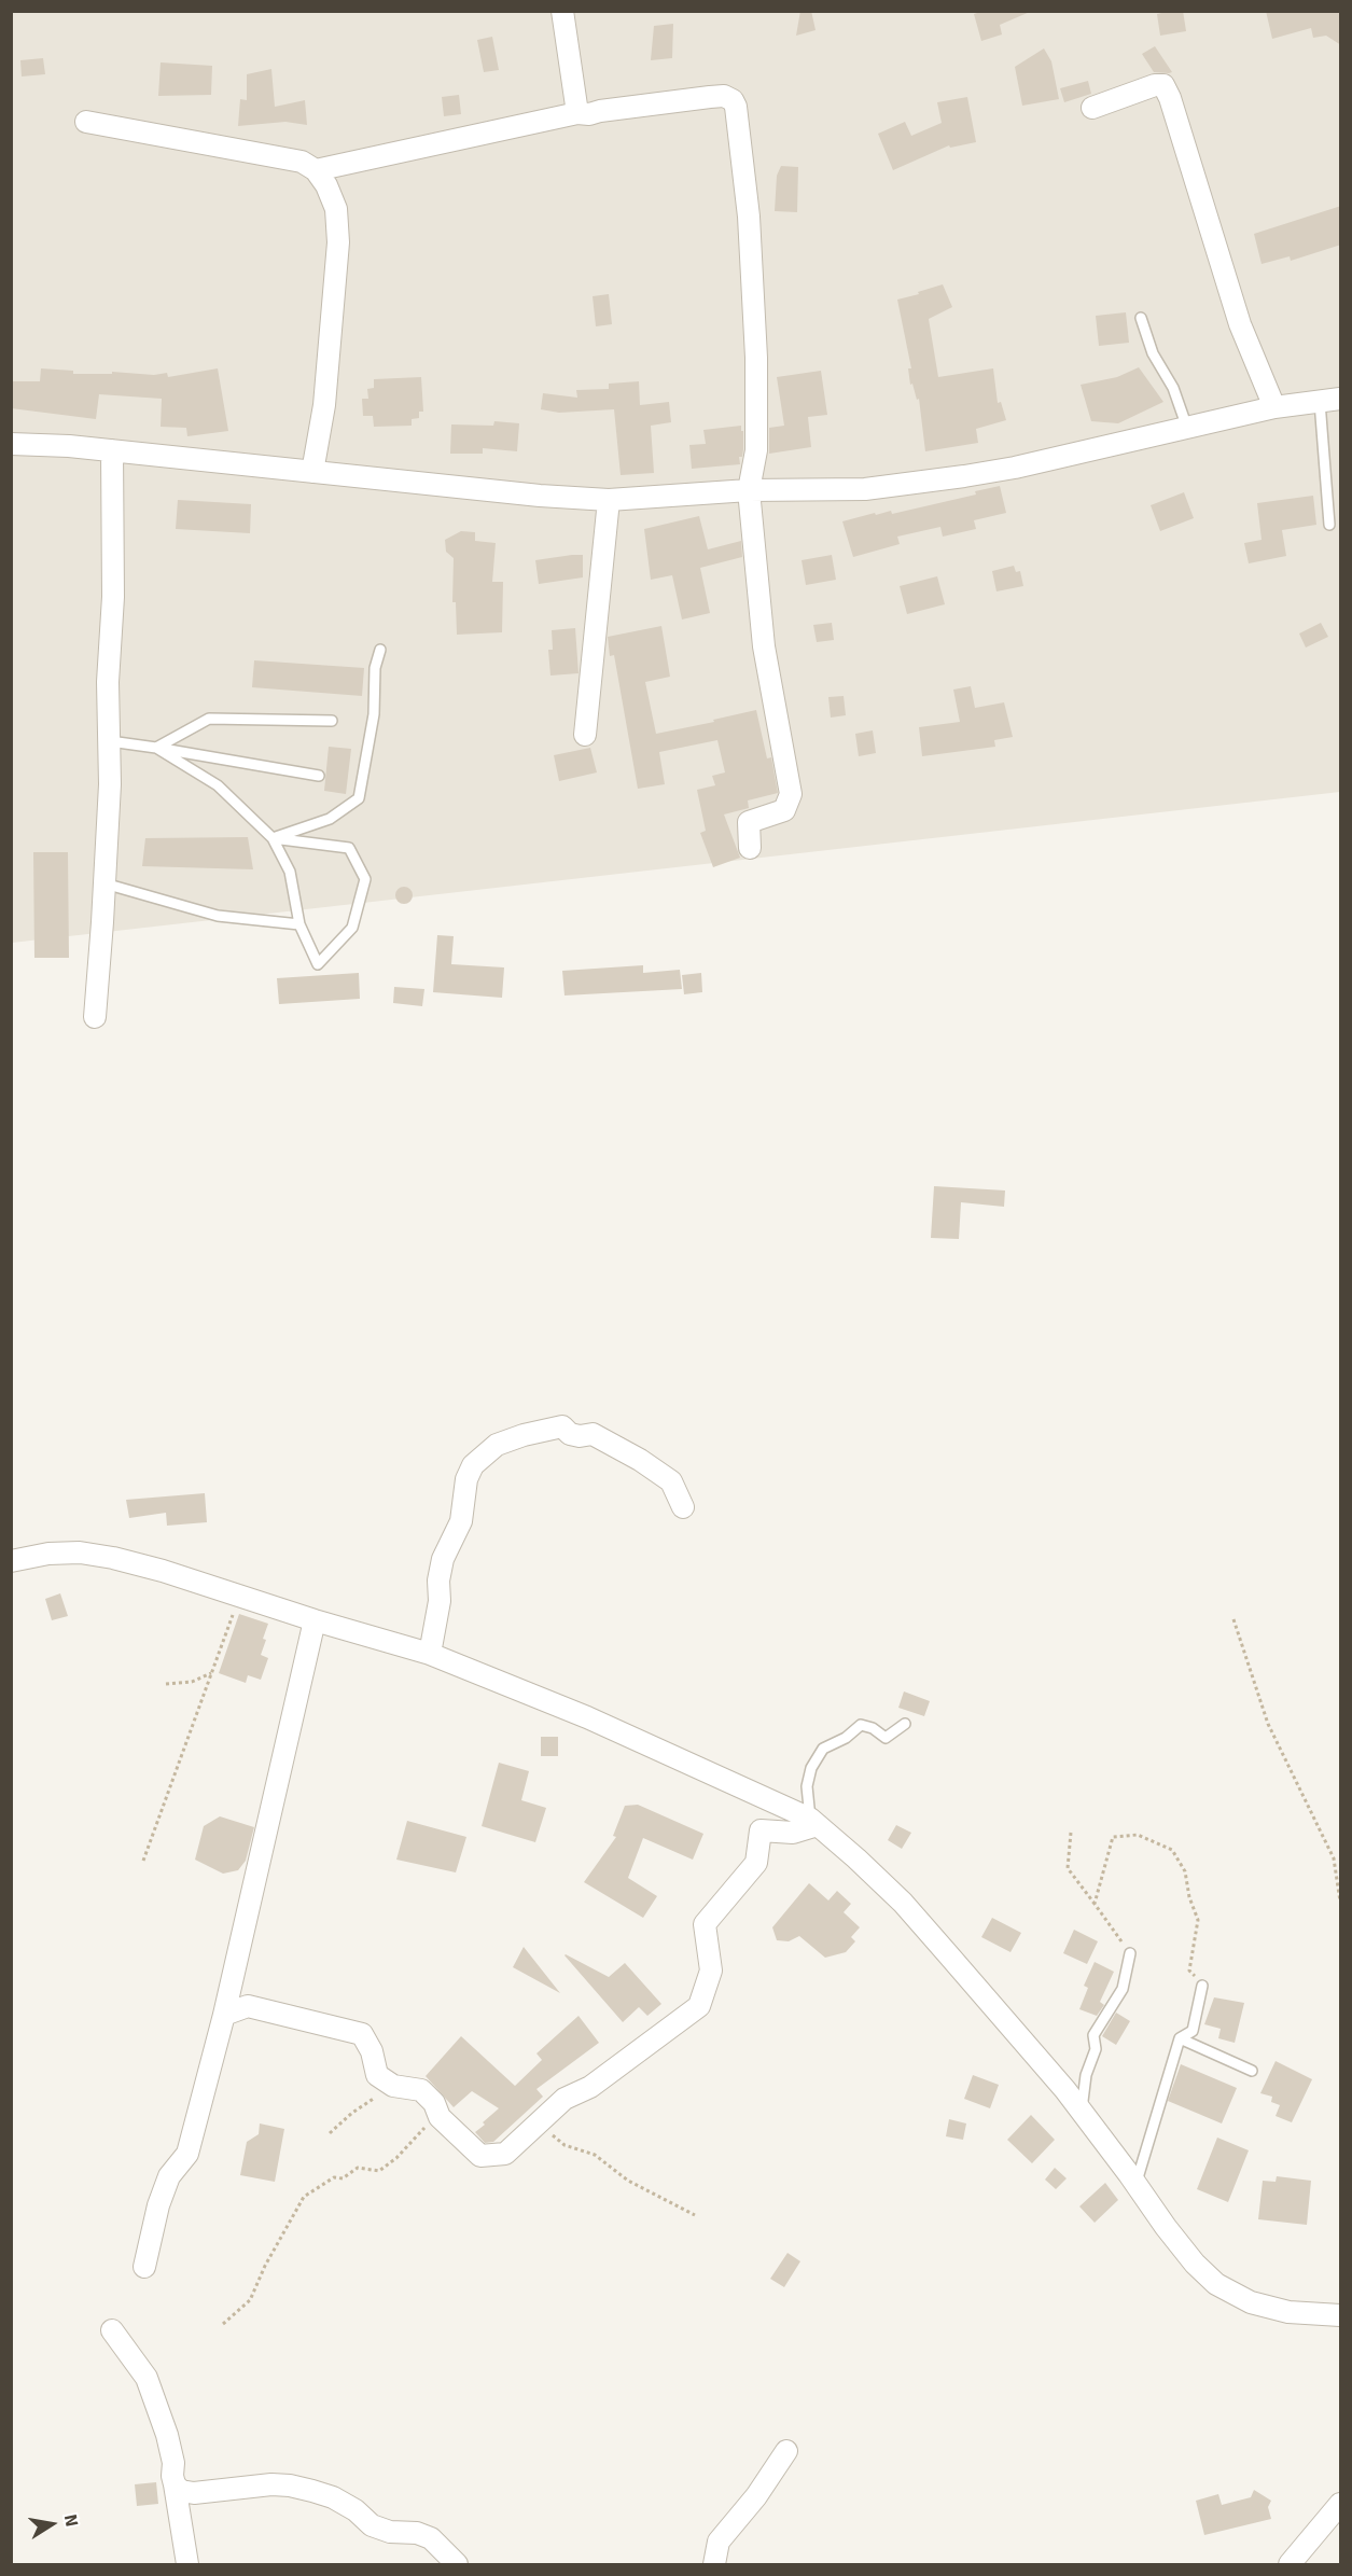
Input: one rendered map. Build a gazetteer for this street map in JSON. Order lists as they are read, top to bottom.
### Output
{
  "north": "right"
}
